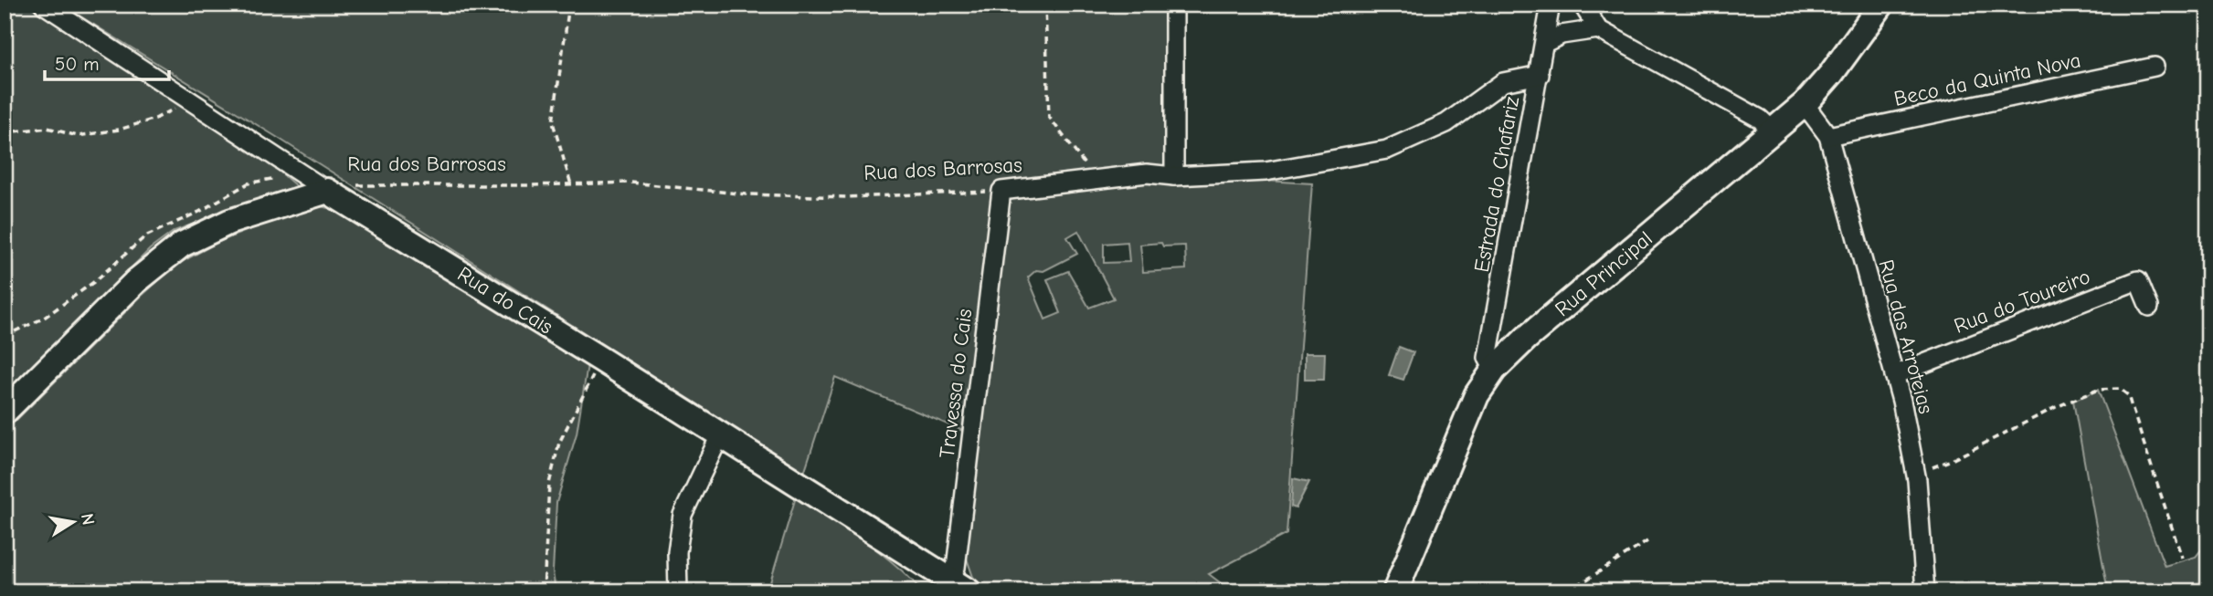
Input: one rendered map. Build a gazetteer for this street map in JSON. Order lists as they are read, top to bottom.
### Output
{
  "streets": {
    "street": [
      "Beco da Quinta Nova",
      "Rua dos Barrosas",
      "Estrada do Chafariz",
      "Rua Principal",
      "Rua do Cais",
      "Rua do Toureiro",
      "Rua das Arroteias",
      "Travessa do Cais"
    ]
  },
  "crossings": [
    ["Beco da Quinta Nova", "Rua das Arroteias"],
    ["Rua dos Barrosas", "Estrada do Chafariz"],
    ["Rua dos Barrosas", "Rua do Cais"],
    ["Rua dos Barrosas", "Travessa do Cais"],
    ["Estrada do Chafariz", "Rua Principal"],
    ["Rua Principal", "Rua das Arroteias"],
    ["Rua do Cais", "Travessa do Cais"],
    ["Rua do Toureiro", "Rua das Arroteias"]
  ],
  "scale_bar": "50 m",
  "north": "right"
}
